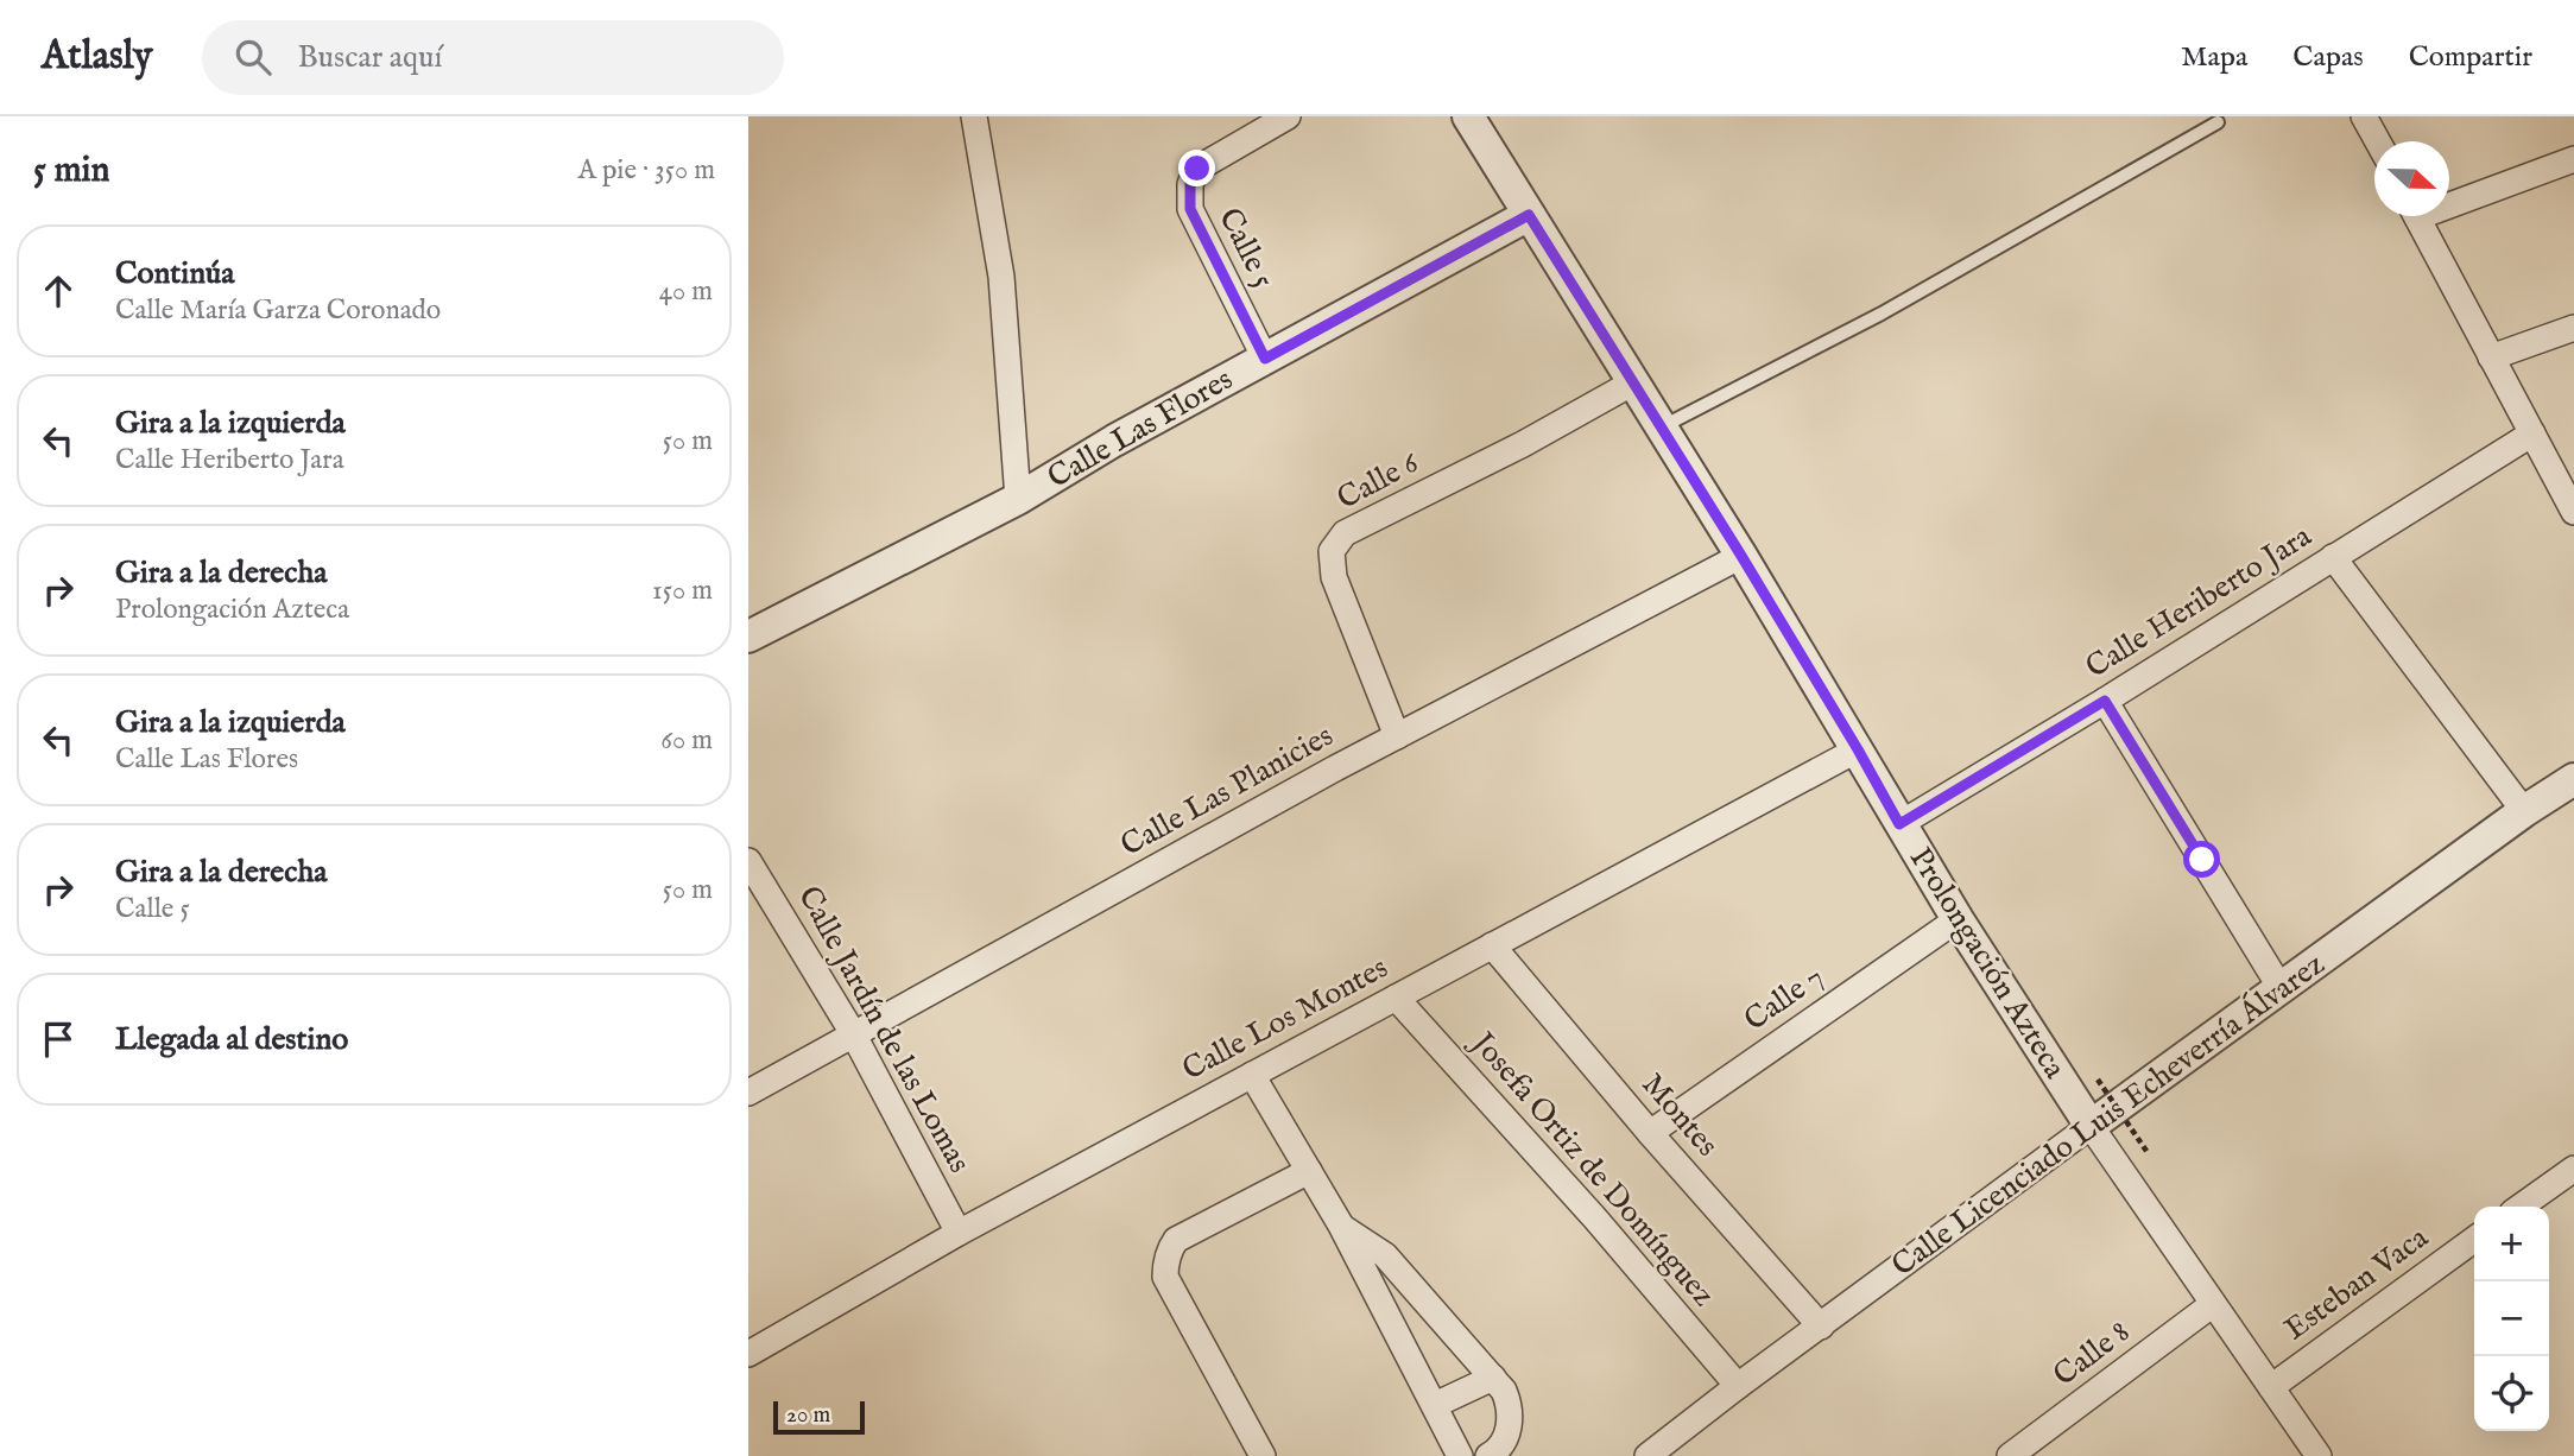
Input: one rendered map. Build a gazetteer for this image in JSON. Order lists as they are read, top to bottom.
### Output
{
  "streets": {
    "street": [
      "Calle 5",
      "Calle Las Flores",
      "Calle 6",
      "Calle Heriberto Jara",
      "Calle Las Planicies",
      "Prolongación Azteca",
      "Calle 7",
      "Calle Los Montes",
      "Calle Jardín de las Lomas",
      "Montes",
      "Calle Licenciado Luis Echeverría Álvarez",
      "Josefa Ortiz de Domínguez",
      "Esteban Vaca",
      "Calle 8"
    ]
  },
  "crossings": [
    ["Calle 5", "Calle Las Flores"],
    ["Calle Las Flores", "Prolongación Azteca"],
    ["Calle 6", "Calle Las Planicies"],
    ["Calle 6", "Prolongación Azteca"],
    ["Calle Heriberto Jara", "Prolongación Azteca"],
    ["Calle Las Planicies", "Prolongación Azteca"],
    ["Calle Las Planicies", "Calle Jardín de las Lomas"],
    ["Prolongación Azteca", "Calle 7"],
    ["Prolongación Azteca", "Calle Los Montes"],
    ["Prolongación Azteca", "Calle Licenciado Luis Echeverría Álvarez"],
    ["Prolongación Azteca", "Esteban Vaca"],
    ["Prolongación Azteca", "Calle 8"],
    ["Calle 7", "Montes"],
    ["Calle Los Montes", "Calle Jardín de las Lomas"],
    ["Calle Los Montes", "Montes"],
    ["Calle Los Montes", "Josefa Ortiz de Domínguez"],
    ["Montes", "Calle Licenciado Luis Echeverría Álvarez"],
    ["Calle Licenciado Luis Echeverría Álvarez", "Josefa Ortiz de Domínguez"]
  ],
  "scale_bar": "20 m",
  "north": "right",
  "page": {
    "header": "Atlasly",
    "search": "Buscar aquí",
    "nav": ["Mapa", "Capas", "Compartir"],
    "heading": ["5 min", "A pie · 350 m"],
    "list": [
      ["Continúa", "Calle María Garza Coronado", "40 m"],
      ["Gira a la izquierda", "Calle Heriberto Jara", "50 m"],
      ["Gira a la derecha", "Prolongación Azteca", "150 m"],
      ["Gira a la izquierda", "Calle Las Flores", "60 m"],
      ["Gira a la derecha", "Calle 5", "50 m"],
      "Llegada al destino"
    ],
    "map_buttons": ["+", "−"],
    "scale": "20 m"
  }
}
